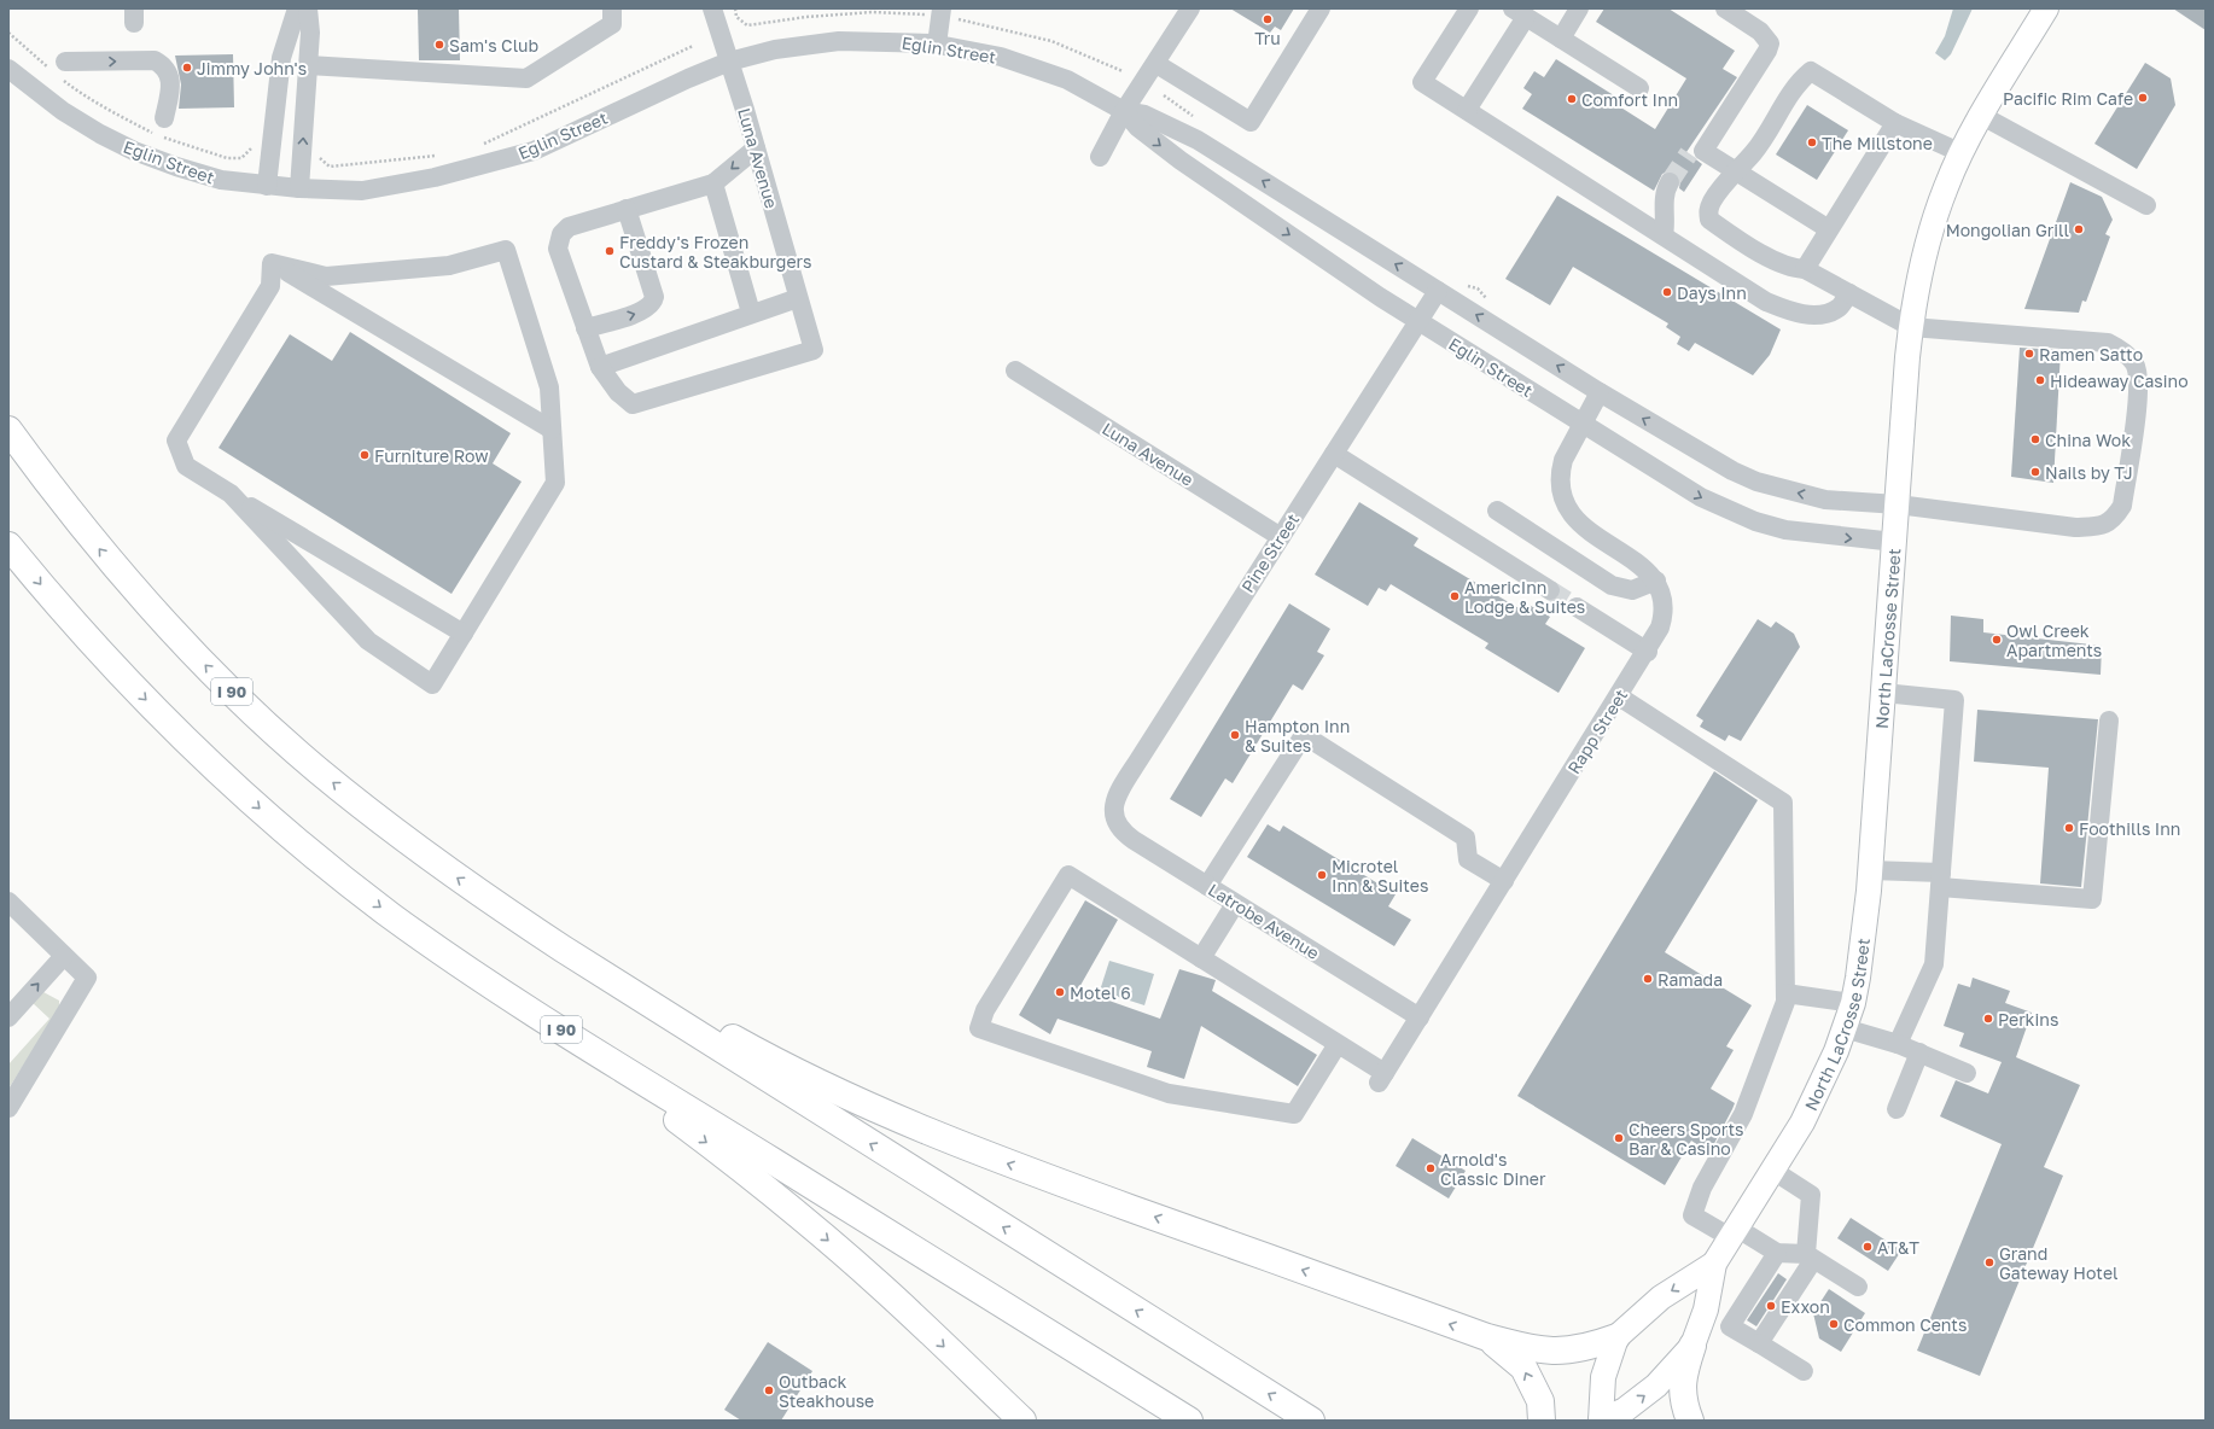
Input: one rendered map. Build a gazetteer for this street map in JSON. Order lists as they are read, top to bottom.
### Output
{
  "streets": {
    "highway": ["I 90"],
    "main road": ["North LaCrosse Street"],
    "street": [
      "Eglin Street",
      "Luna Avenue",
      "Pine Street",
      "Rapp Street",
      "Latrobe Avenue"
    ]
  },
  "crossings": [
    ["Eglin Street", "Luna Avenue"],
    ["Eglin Street", "Pine Street"],
    ["Eglin Street", "North LaCrosse Street"],
    ["Luna Avenue", "Pine Street"],
    ["Pine Street", "Latrobe Avenue"],
    ["Rapp Street", "Latrobe Avenue"]
  ],
  "places": [
    "Tru",
    "Sam's Club",
    "Jimmy John's",
    "Pacific Rim Cafe",
    "Comfort Inn",
    "The Millstone",
    "Mongolian Grill",
    "Freddy's Frozen Custard & Steakburgers",
    "Days Inn",
    "Ramen Satto",
    "Hideaway Casino",
    "China Wok",
    "Furniture Row",
    "Nails by TJ",
    "AmericInn Lodge & Suites",
    "Owl Creek Apartments",
    "Hampton Inn & Suites",
    "Foothills Inn",
    "Microtel Inn & Suites",
    "Ramada",
    "Motel 6",
    "Perkins",
    "Cheers Sports Bar & Casino",
    "Arnold's Classic Diner",
    "AT&T",
    "Grand Gateway Hotel",
    "Exxon",
    "Common Cents",
    "Outback Steakhouse"
  ]
}
